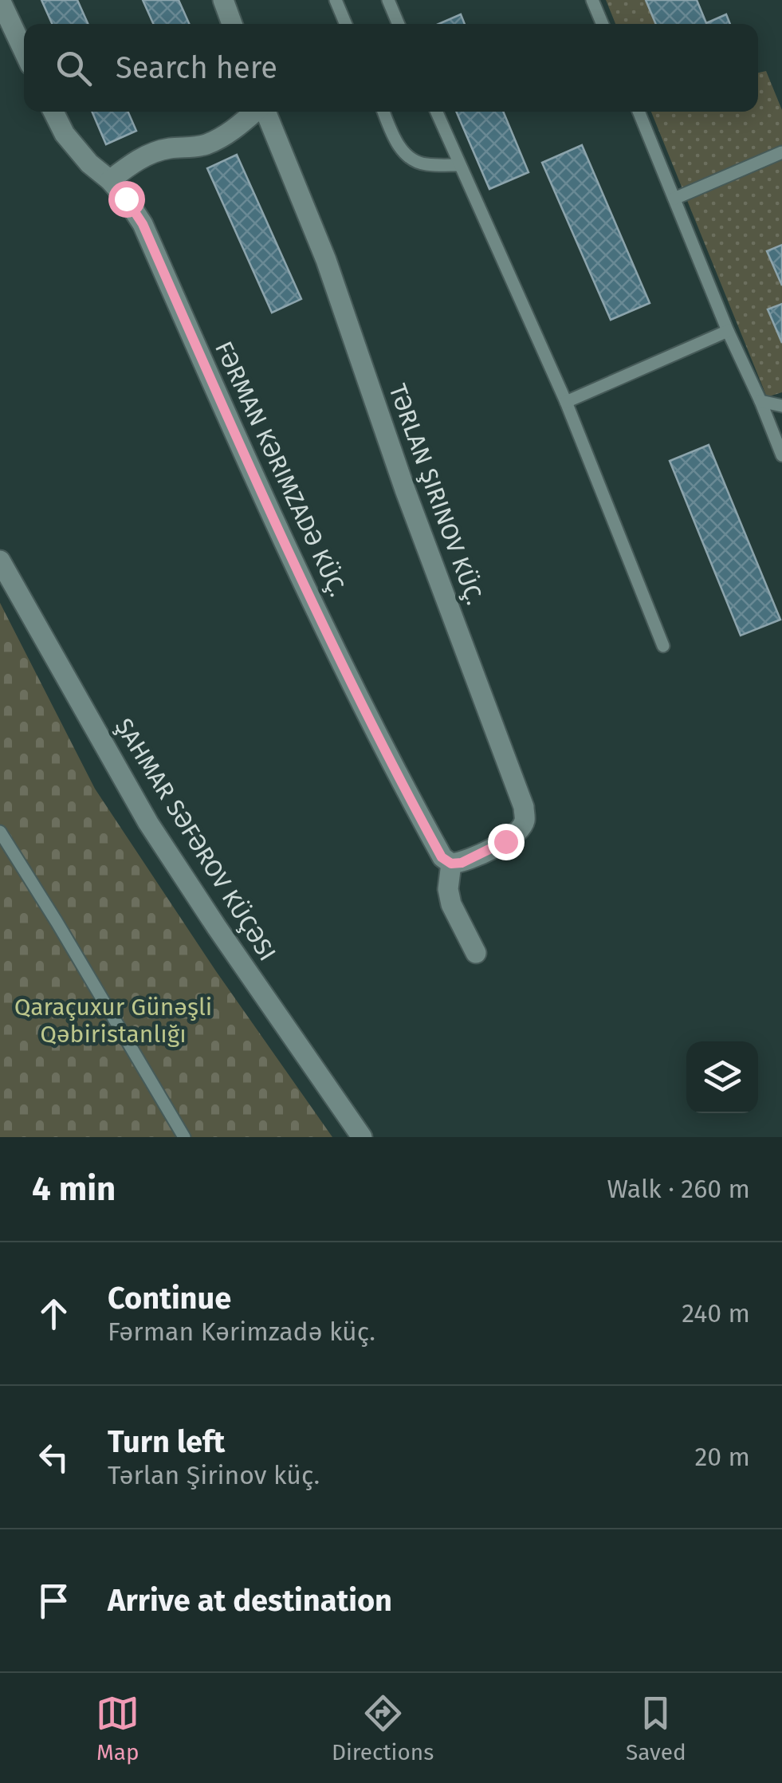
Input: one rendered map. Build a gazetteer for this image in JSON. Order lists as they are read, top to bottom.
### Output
{
  "streets": {
    "street": ["FƏRMAN KƏRIMZADƏ KÜÇ.", "TƏRLAN ŞIRINOV KÜÇ.", "ŞAHMAR SƏFƏROV KÜÇƏSI"]
  },
  "crossings": [
    ["FƏRMAN KƏRIMZADƏ KÜÇ.", "TƏRLAN ŞIRINOV KÜÇ."]
  ],
  "parks": ["Qaraçuxur Günəşli Qəbiristanlığı"],
  "page": {
    "search": "Search here",
    "heading": ["4 min", "Walk · 260 m"],
    "list": [
      ["Continue", "Fərman Kərimzadə küç.", "240 m"],
      ["Turn left", "Tərlan Şirinov küç.", "20 m"],
      "Arrive at destination"
    ],
    "nav": ["Map", "Directions", "Saved"]
  }
}
